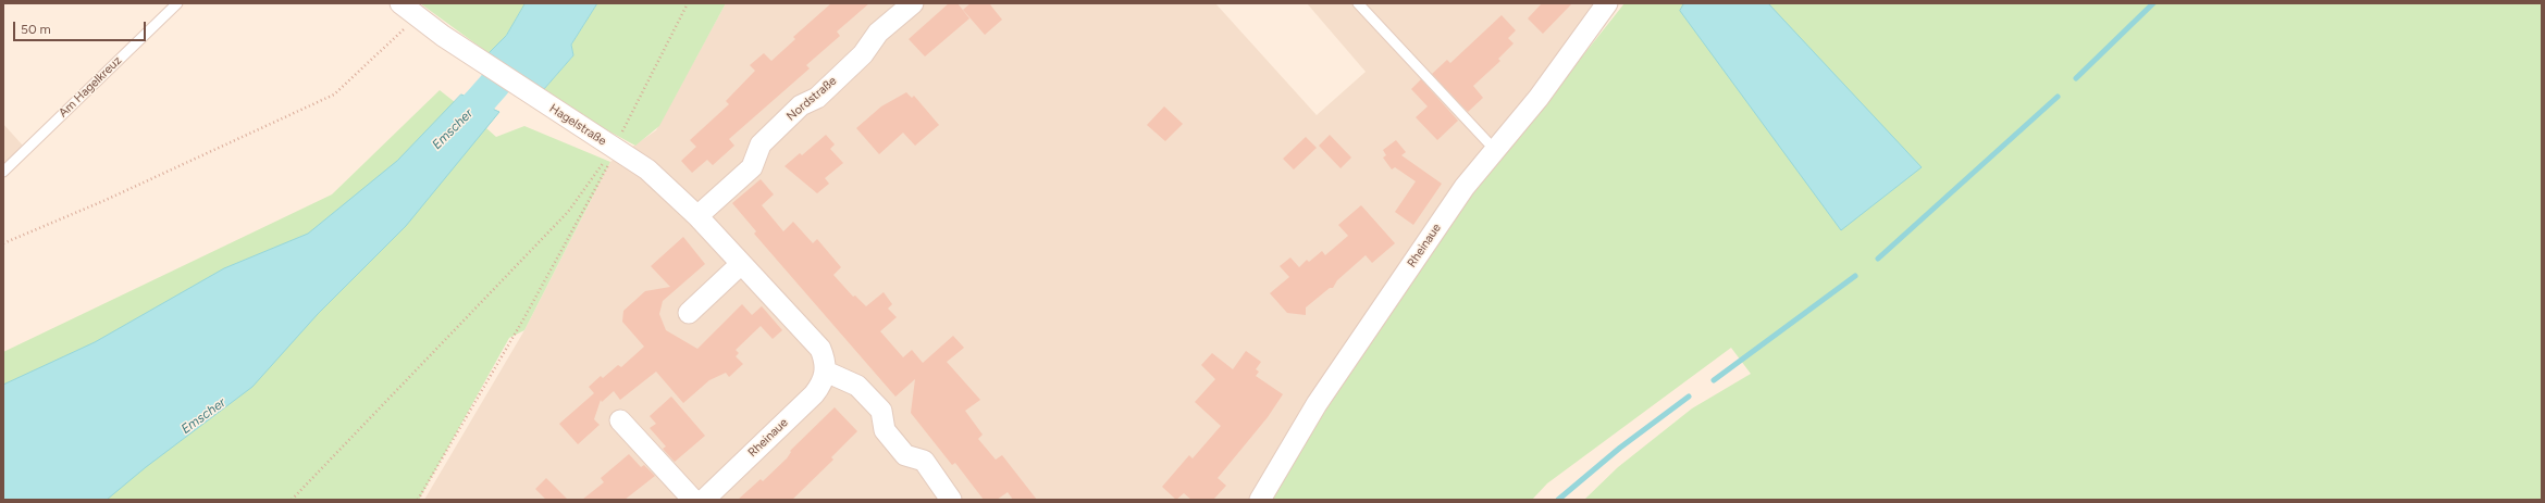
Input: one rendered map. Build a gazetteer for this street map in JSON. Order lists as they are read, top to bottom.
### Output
{
  "streets": {
    "street": ["Nordstraße", "Hagelstraße", "Rheinaue"],
    "lane": ["Am Hagelkreuz"]
  },
  "crossings": [
    ["Nordstraße", "Hagelstraße"],
    ["Hagelstraße", "Rheinaue"]
  ],
  "water": ["Emscher"],
  "scale_bar": "50 m"
}
